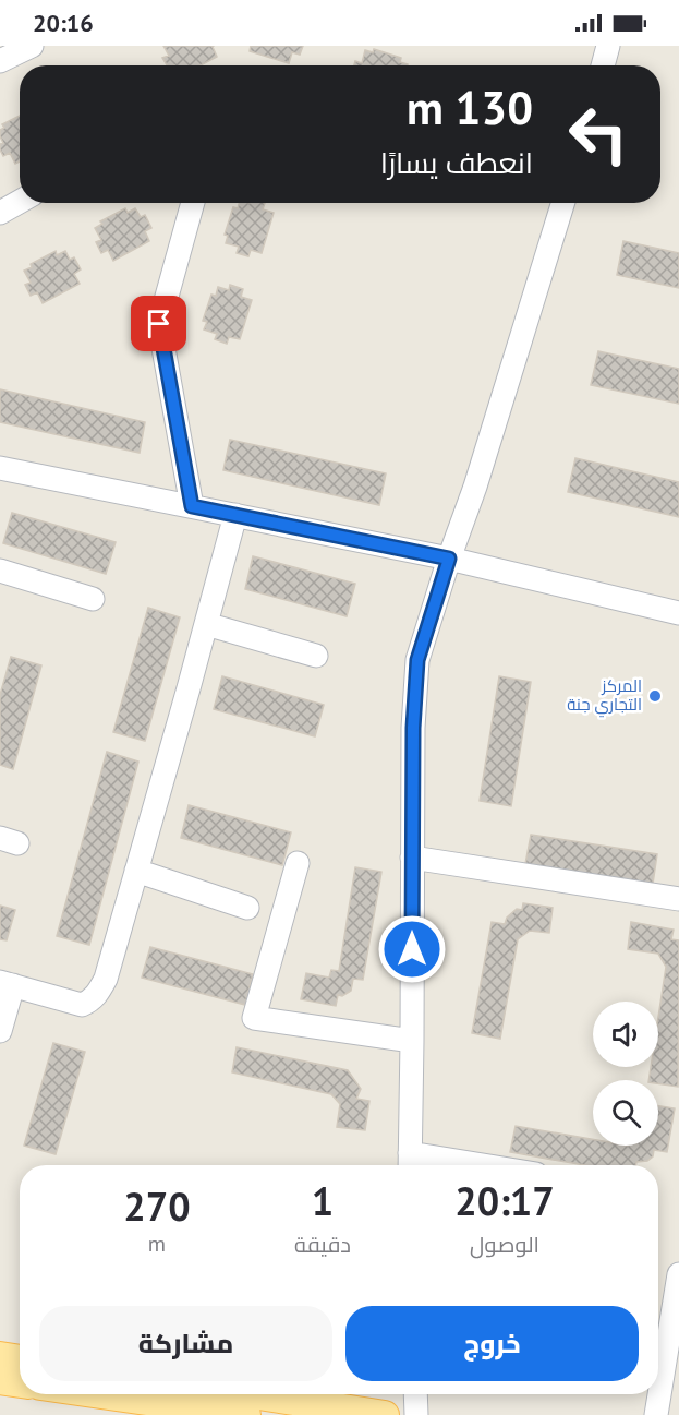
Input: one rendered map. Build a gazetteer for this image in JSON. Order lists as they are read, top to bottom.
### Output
{
  "places": ["المركز التجاري جنة"],
  "page": {
    "status": "20:16",
    "turn": ["130 m", "انعطف يسارًا"],
    "eta": [
      "20:17",
      "الوصول",
      "1",
      "دقيقة",
      "270",
      "m"
    ],
    "buttons": ["خروج", "مشاركة"]
  }
}
